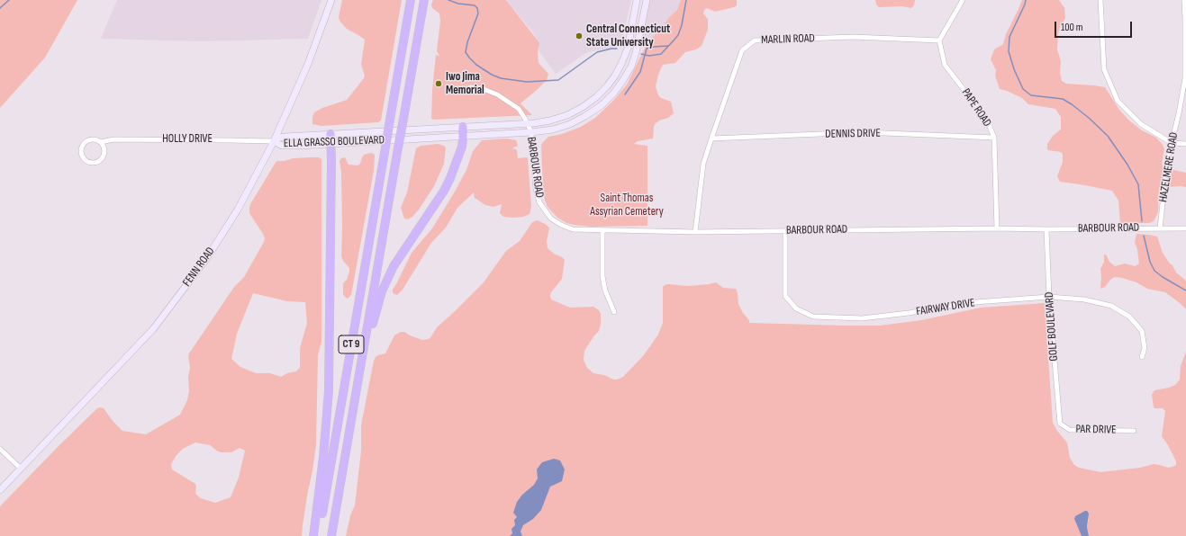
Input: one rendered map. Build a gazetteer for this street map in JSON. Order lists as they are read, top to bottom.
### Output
{
  "streets": {
    "highway": ["CT 9"],
    "main road": ["ELLA GRASSO BOULEVARD", "FENN ROAD"],
    "street": [
      "MARLIN ROAD",
      "PAPE ROAD",
      "DENNIS DRIVE",
      "HOLLY DRIVE",
      "BARBOUR ROAD",
      "HAZELMERE ROAD",
      "FAIRWAY DRIVE",
      "GOLF BOULEVARD",
      "PAR DRIVE"
    ]
  },
  "crossings": [
    ["MARLIN ROAD", "PAPE ROAD"],
    ["MARLIN ROAD", "DENNIS DRIVE"],
    ["MARLIN ROAD", "BARBOUR ROAD"],
    ["PAPE ROAD", "DENNIS DRIVE"],
    ["PAPE ROAD", "BARBOUR ROAD"],
    ["HOLLY DRIVE", "ELLA GRASSO BOULEVARD"],
    ["HOLLY DRIVE", "FENN ROAD"],
    ["ELLA GRASSO BOULEVARD", "BARBOUR ROAD"],
    ["ELLA GRASSO BOULEVARD", "FENN ROAD"],
    ["BARBOUR ROAD", "HAZELMERE ROAD"],
    ["BARBOUR ROAD", "FAIRWAY DRIVE"],
    ["BARBOUR ROAD", "GOLF BOULEVARD"],
    ["FAIRWAY DRIVE", "GOLF BOULEVARD"],
    ["GOLF BOULEVARD", "PAR DRIVE"]
  ],
  "parks": ["Saint Thomas Assyrian Cemetery"],
  "places": ["Central Connecticut State University", "Iwo Jima Memorial"],
  "scale_bar": "100 m"
}
